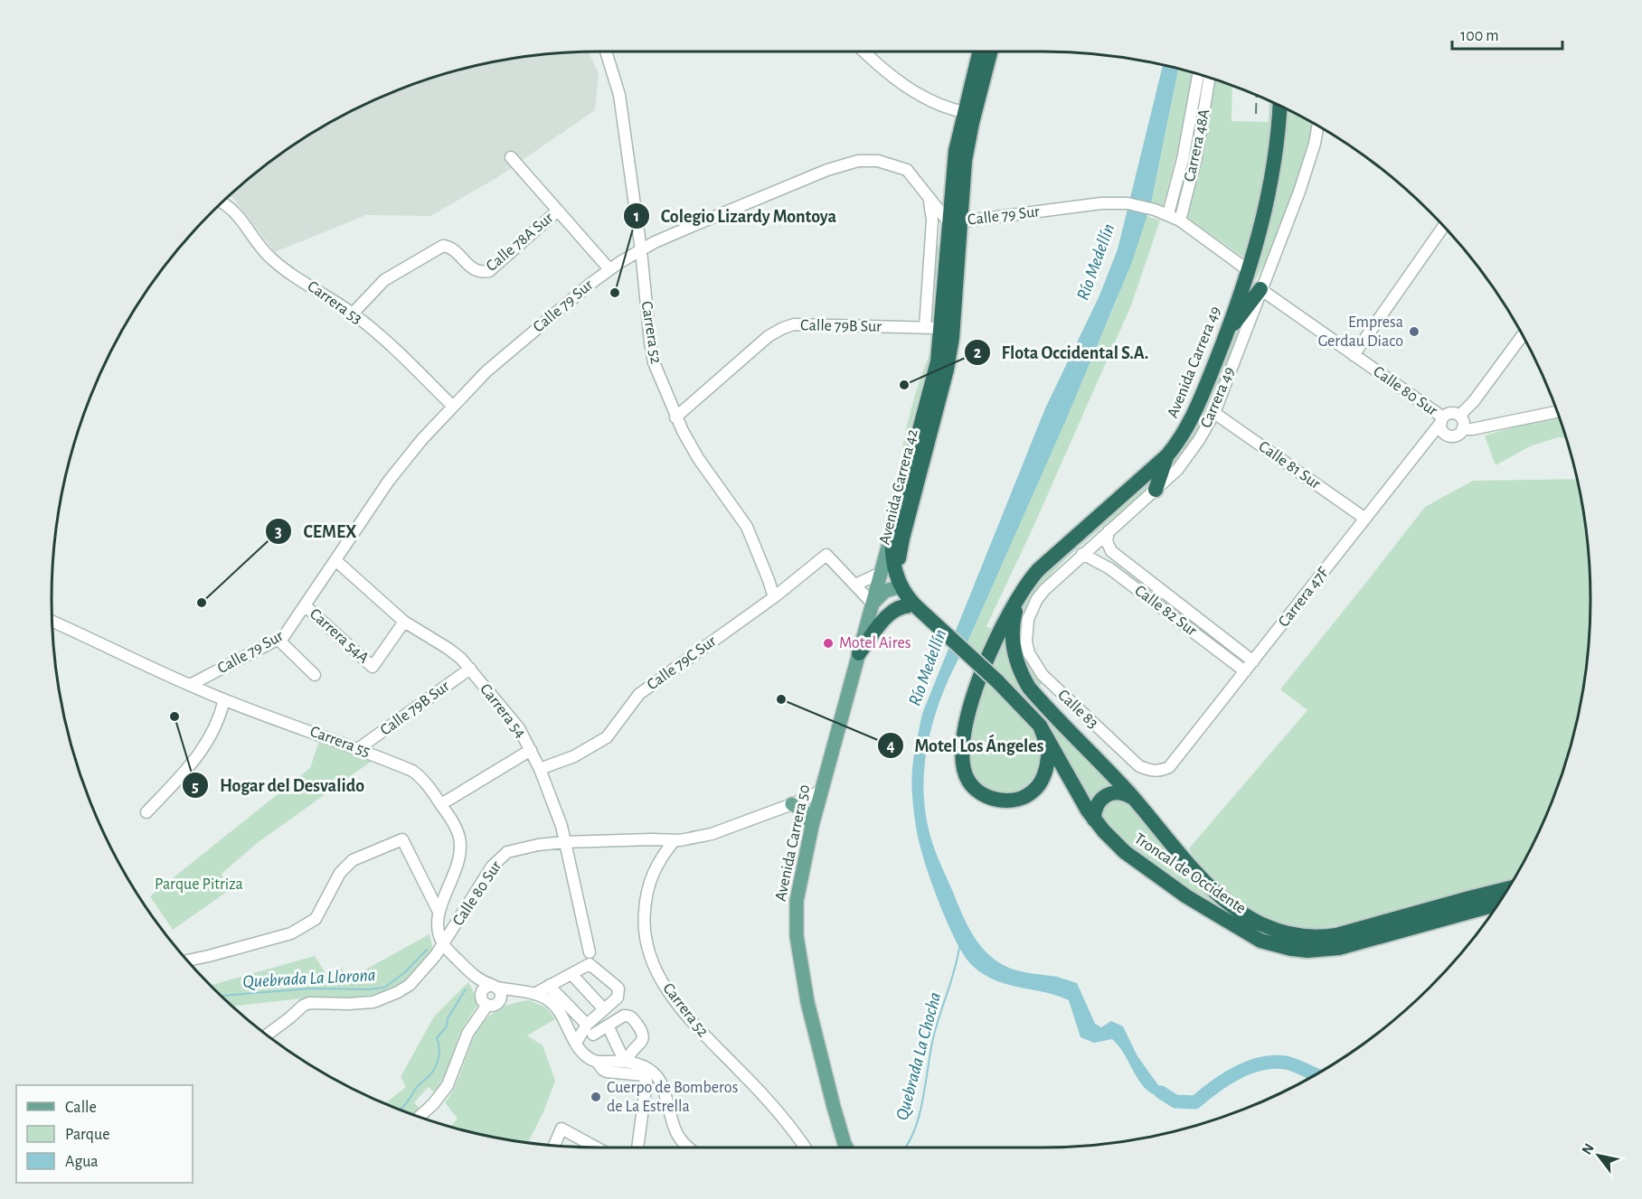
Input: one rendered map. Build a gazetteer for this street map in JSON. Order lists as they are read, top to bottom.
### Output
{
  "streets": {
    "highway": ["Avenida Carrera 49", "Avenida Carrera 42", "Troncal de Occidente"],
    "main road": ["Avenida Carrera 50"],
    "street": [
      "Carrera 48A",
      "Calle 79 Sur",
      "Calle 78A Sur",
      "Carrera 53",
      "Calle 79B Sur",
      "Carrera 52",
      "Calle 80 Sur",
      "Carrera 49",
      "Calle 81 Sur",
      "Carrera 47F",
      "Calle 82 Sur",
      "Carrera 54A",
      "Calle 79C Sur",
      "Calle 83",
      "Carrera 54",
      "Carrera 55"
    ]
  },
  "crossings": [
    ["Carrera 48A", "Calle 79 Sur"],
    ["Calle 79 Sur", "Carrera 53"],
    ["Calle 79 Sur", "Carrera 52"],
    ["Calle 79 Sur", "Avenida Carrera 49"],
    ["Calle 79 Sur", "Avenida Carrera 42"],
    ["Calle 79 Sur", "Carrera 54A"],
    ["Calle 79 Sur", "Carrera 54"],
    ["Calle 79 Sur", "Carrera 55"],
    ["Calle 78A Sur", "Carrera 53"],
    ["Calle 79B Sur", "Carrera 52"],
    ["Calle 79B Sur", "Avenida Carrera 42"],
    ["Calle 79B Sur", "Carrera 54"],
    ["Calle 79B Sur", "Carrera 55"],
    ["Carrera 52", "Calle 80 Sur"],
    ["Carrera 52", "Calle 79C Sur"],
    ["Avenida Carrera 49", "Troncal de Occidente"],
    ["Calle 80 Sur", "Carrera 49"],
    ["Calle 80 Sur", "Carrera 47F"],
    ["Calle 80 Sur", "Carrera 54"],
    ["Calle 80 Sur", "Carrera 55"],
    ["Calle 80 Sur", "Avenida Carrera 50"],
    ["Carrera 49", "Calle 81 Sur"],
    ["Carrera 49", "Calle 82 Sur"],
    ["Carrera 49", "Calle 83"],
    ["Calle 81 Sur", "Carrera 47F"],
    ["Avenida Carrera 42", "Avenida Carrera 50"],
    ["Avenida Carrera 42", "Troncal de Occidente"],
    ["Carrera 47F", "Calle 82 Sur"],
    ["Carrera 47F", "Calle 83"],
    ["Carrera 54A", "Carrera 54"],
    ["Calle 79C Sur", "Carrera 54"]
  ],
  "water": ["Río Medellín", "Quebrada La Llorona", "Quebrada La Chocha"],
  "parks": ["Parque Pitriza"],
  "places": [
    "Colegio Lizardy Montoya",
    "Empresa Gerdau Diaco",
    "Flota Occidental S.A.",
    "CEMEX",
    "Motel Aires",
    "Motel Los Ángeles",
    "Hogar del Desvalido",
    "Cuerpo de Bomberos de La Estrella"
  ],
  "legend": ["Calle", "Parque", "Agua"],
  "scale_bar": "100 m",
  "north": "top left"
}
